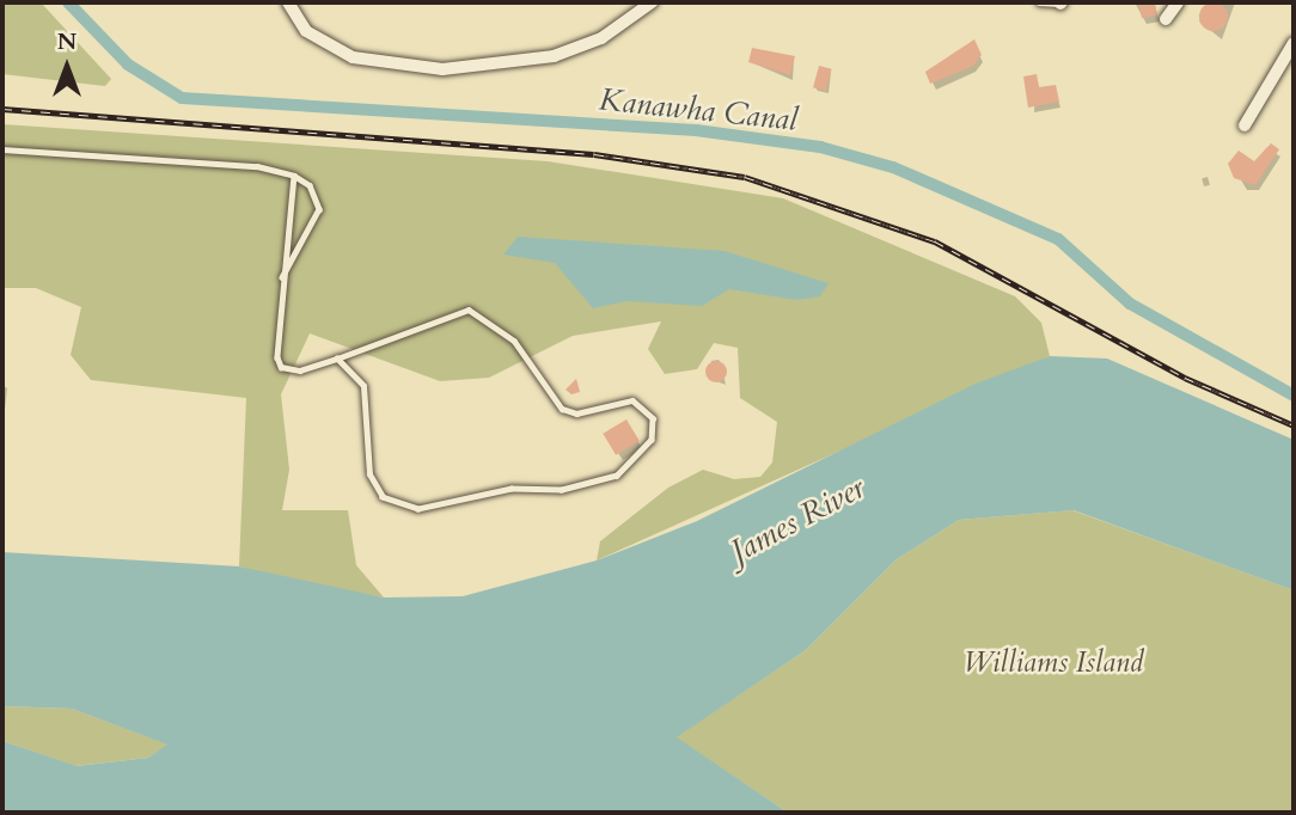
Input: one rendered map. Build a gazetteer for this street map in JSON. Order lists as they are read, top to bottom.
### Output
{
  "water": ["Kanawha Canal", "James River"],
  "parks": ["Williams Island"],
  "north": "top"
}
